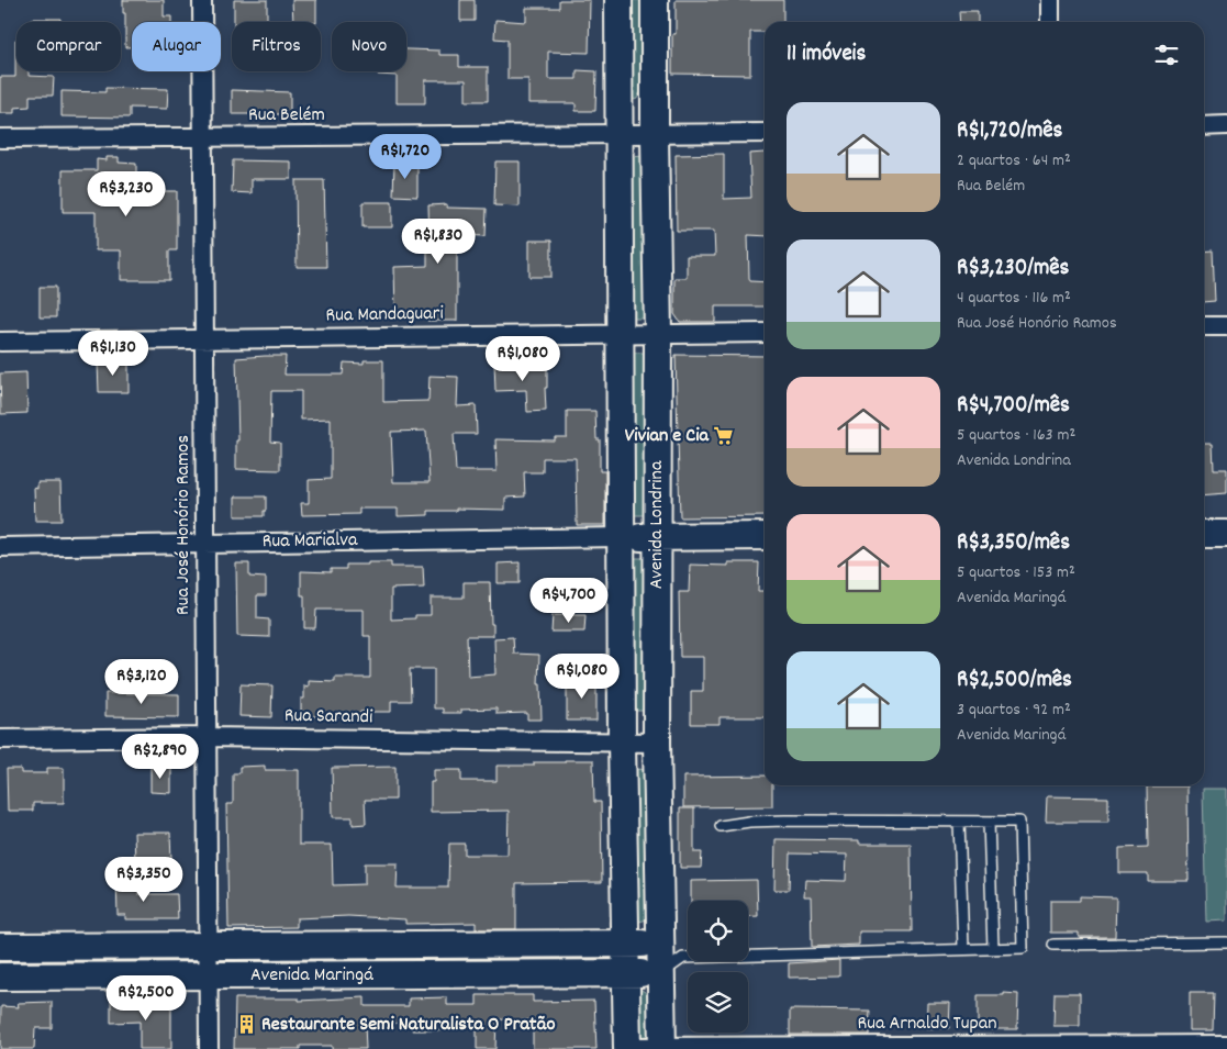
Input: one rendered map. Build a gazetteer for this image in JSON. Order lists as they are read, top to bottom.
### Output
{
  "streets": {
    "main road": ["Avenida Londrina", "Avenida Maringá"],
    "street": [
      "Rua Belém",
      "Rua Mandaguari",
      "Rua José Honório Ramos",
      "Rua Marialva",
      "Rua Sarandi",
      "Rua Arnaldo Tupan"
    ]
  },
  "crossings": [
    ["Rua Belém", "Rua José Honório Ramos"],
    ["Rua Belém", "Avenida Londrina"],
    ["Rua Mandaguari", "Rua José Honório Ramos"],
    ["Rua Mandaguari", "Avenida Londrina"],
    ["Rua José Honório Ramos", "Rua Marialva"],
    ["Rua José Honório Ramos", "Rua Sarandi"],
    ["Rua José Honório Ramos", "Avenida Maringá"],
    ["Avenida Londrina", "Rua Marialva"],
    ["Avenida Londrina", "Rua Sarandi"],
    ["Avenida Londrina", "Avenida Maringá"],
    ["Avenida Londrina", "Rua Arnaldo Tupan"]
  ],
  "places": {
    "supermarket": ["Vivian e Cia"],
    "building": ["Restaurante Semi Naturalista O Pratão"]
  },
  "page": {
    "chip": [
      "Comprar",
      "Alugar",
      "Filtros",
      "Novo"
    ],
    "heading": "11 imóveis",
    "list": [
      {
        "name": "R$1,720/mês",
        "note": "2 quartos · 64 m² · Rua Belém"
      },
      {
        "name": "R$3,230/mês",
        "note": "4 quartos · 116 m² · Rua José Honório Ramos"
      },
      {
        "name": "R$4,700/mês",
        "note": "5 quartos · 163 m² · Avenida Londrina"
      },
      {
        "name": "R$3,350/mês",
        "note": "5 quartos · 153 m² · Avenida Maringá"
      },
      {
        "name": "R$2,500/mês",
        "note": "3 quartos · 92 m² · Avenida Maringá"
      }
    ],
    "price": [
      "R$1,720",
      "R$3,230",
      "R$1,830",
      "R$1,130",
      "R$1,080",
      "R$4,700",
      "R$1,080",
      "R$3,120",
      "R$2,890",
      "R$3,350",
      "R$2,500"
    ]
  }
}
